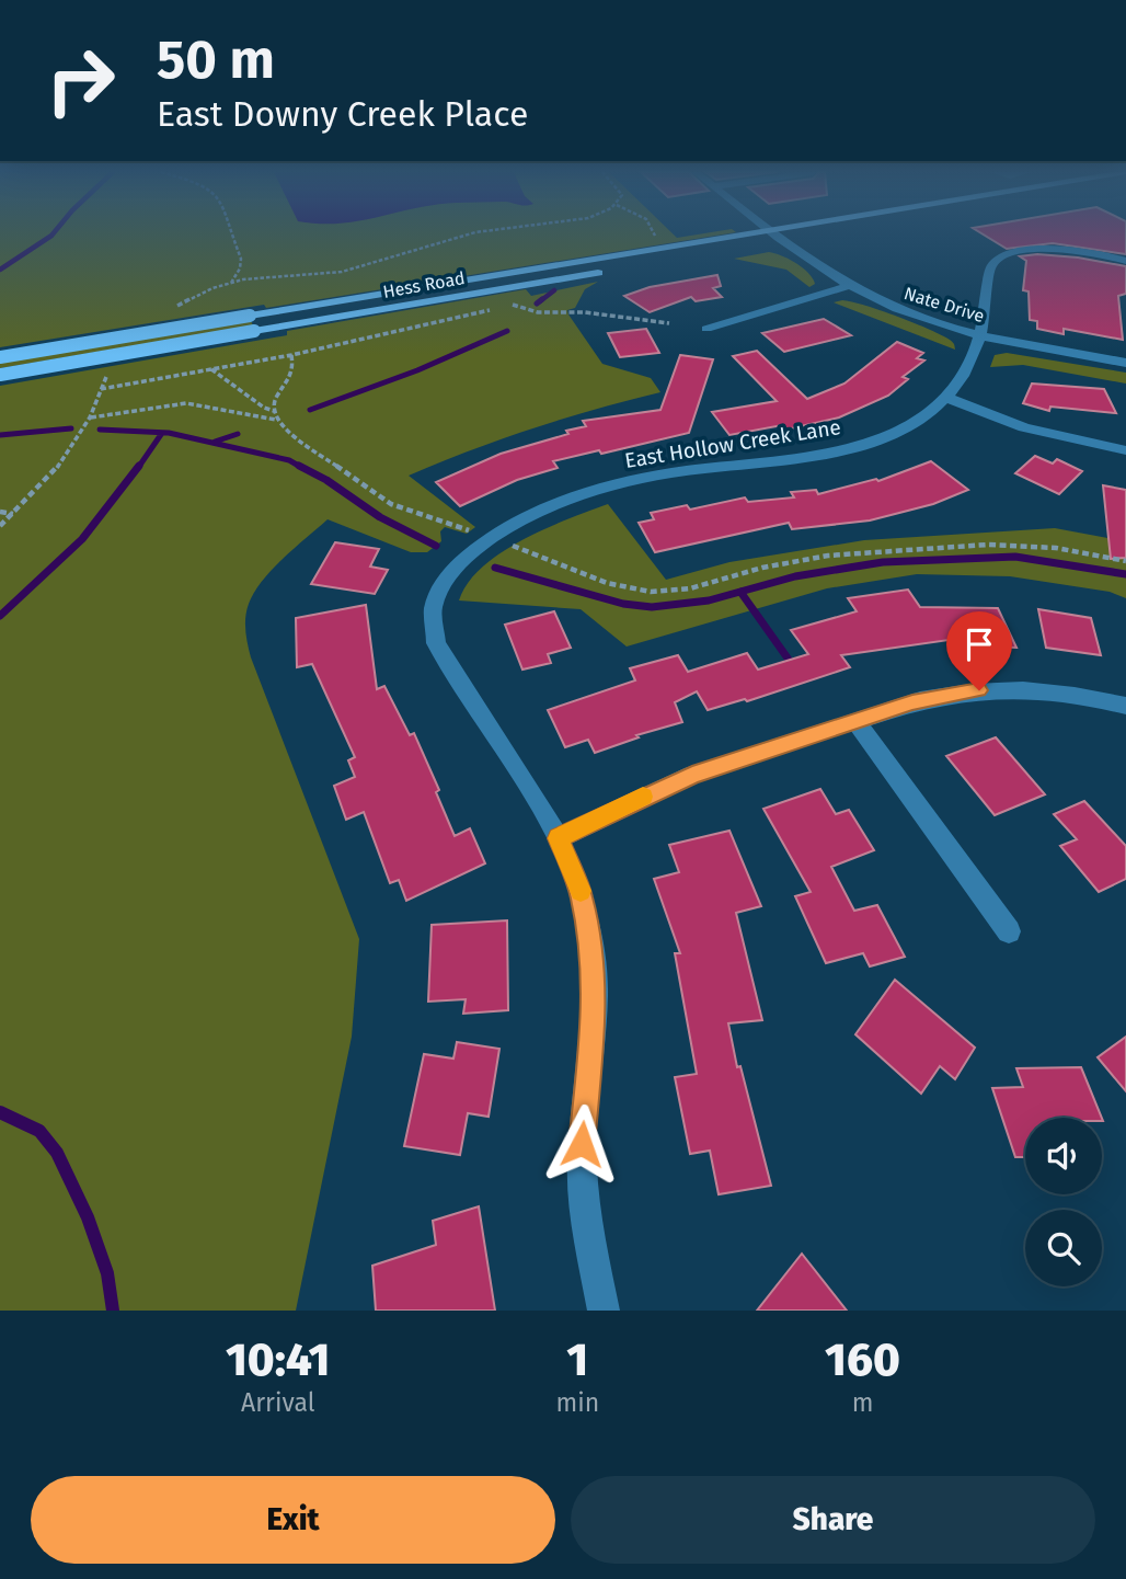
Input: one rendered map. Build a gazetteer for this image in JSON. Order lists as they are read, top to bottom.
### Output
{
  "streets": {
    "main road": ["Hess Road"],
    "street": ["Nate Drive", "East Hollow Creek Lane"]
  },
  "crossings": [
    ["Nate Drive", "East Hollow Creek Lane"]
  ],
  "page": {
    "turn": ["50 m", "East Downy Creek Place"],
    "eta": [
      "10:41",
      "Arrival",
      "1",
      "min",
      "160",
      "m"
    ],
    "buttons": ["Exit", "Share"]
  }
}
